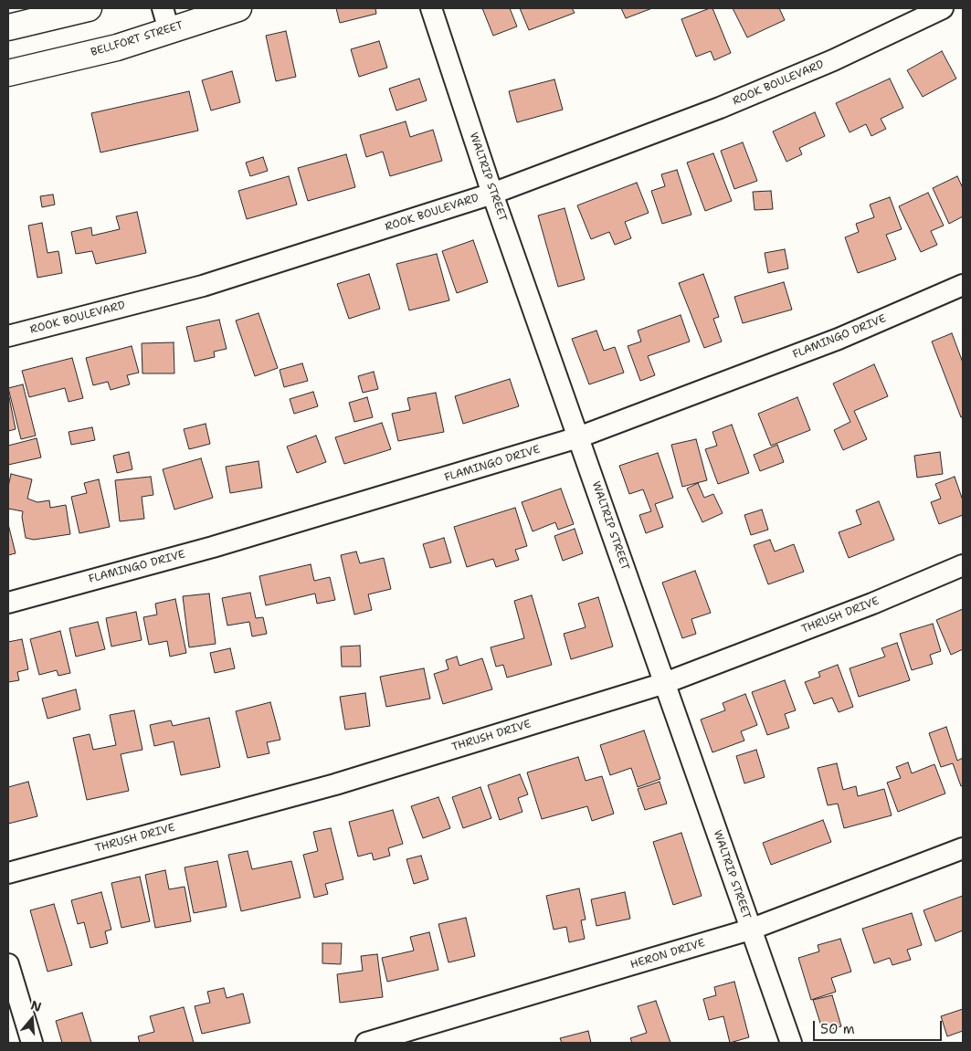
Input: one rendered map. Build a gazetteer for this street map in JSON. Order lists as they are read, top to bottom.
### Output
{
  "streets": {
    "main road": ["BELLFORT STREET"],
    "street": [
      "ROOK BOULEVARD",
      "WALTRIP STREET",
      "FLAMINGO DRIVE",
      "THRUSH DRIVE",
      "HERON DRIVE"
    ]
  },
  "crossings": [
    ["ROOK BOULEVARD", "WALTRIP STREET"],
    ["WALTRIP STREET", "FLAMINGO DRIVE"],
    ["WALTRIP STREET", "THRUSH DRIVE"],
    ["WALTRIP STREET", "HERON DRIVE"]
  ],
  "scale_bar": "50 m",
  "north": "top"
}
